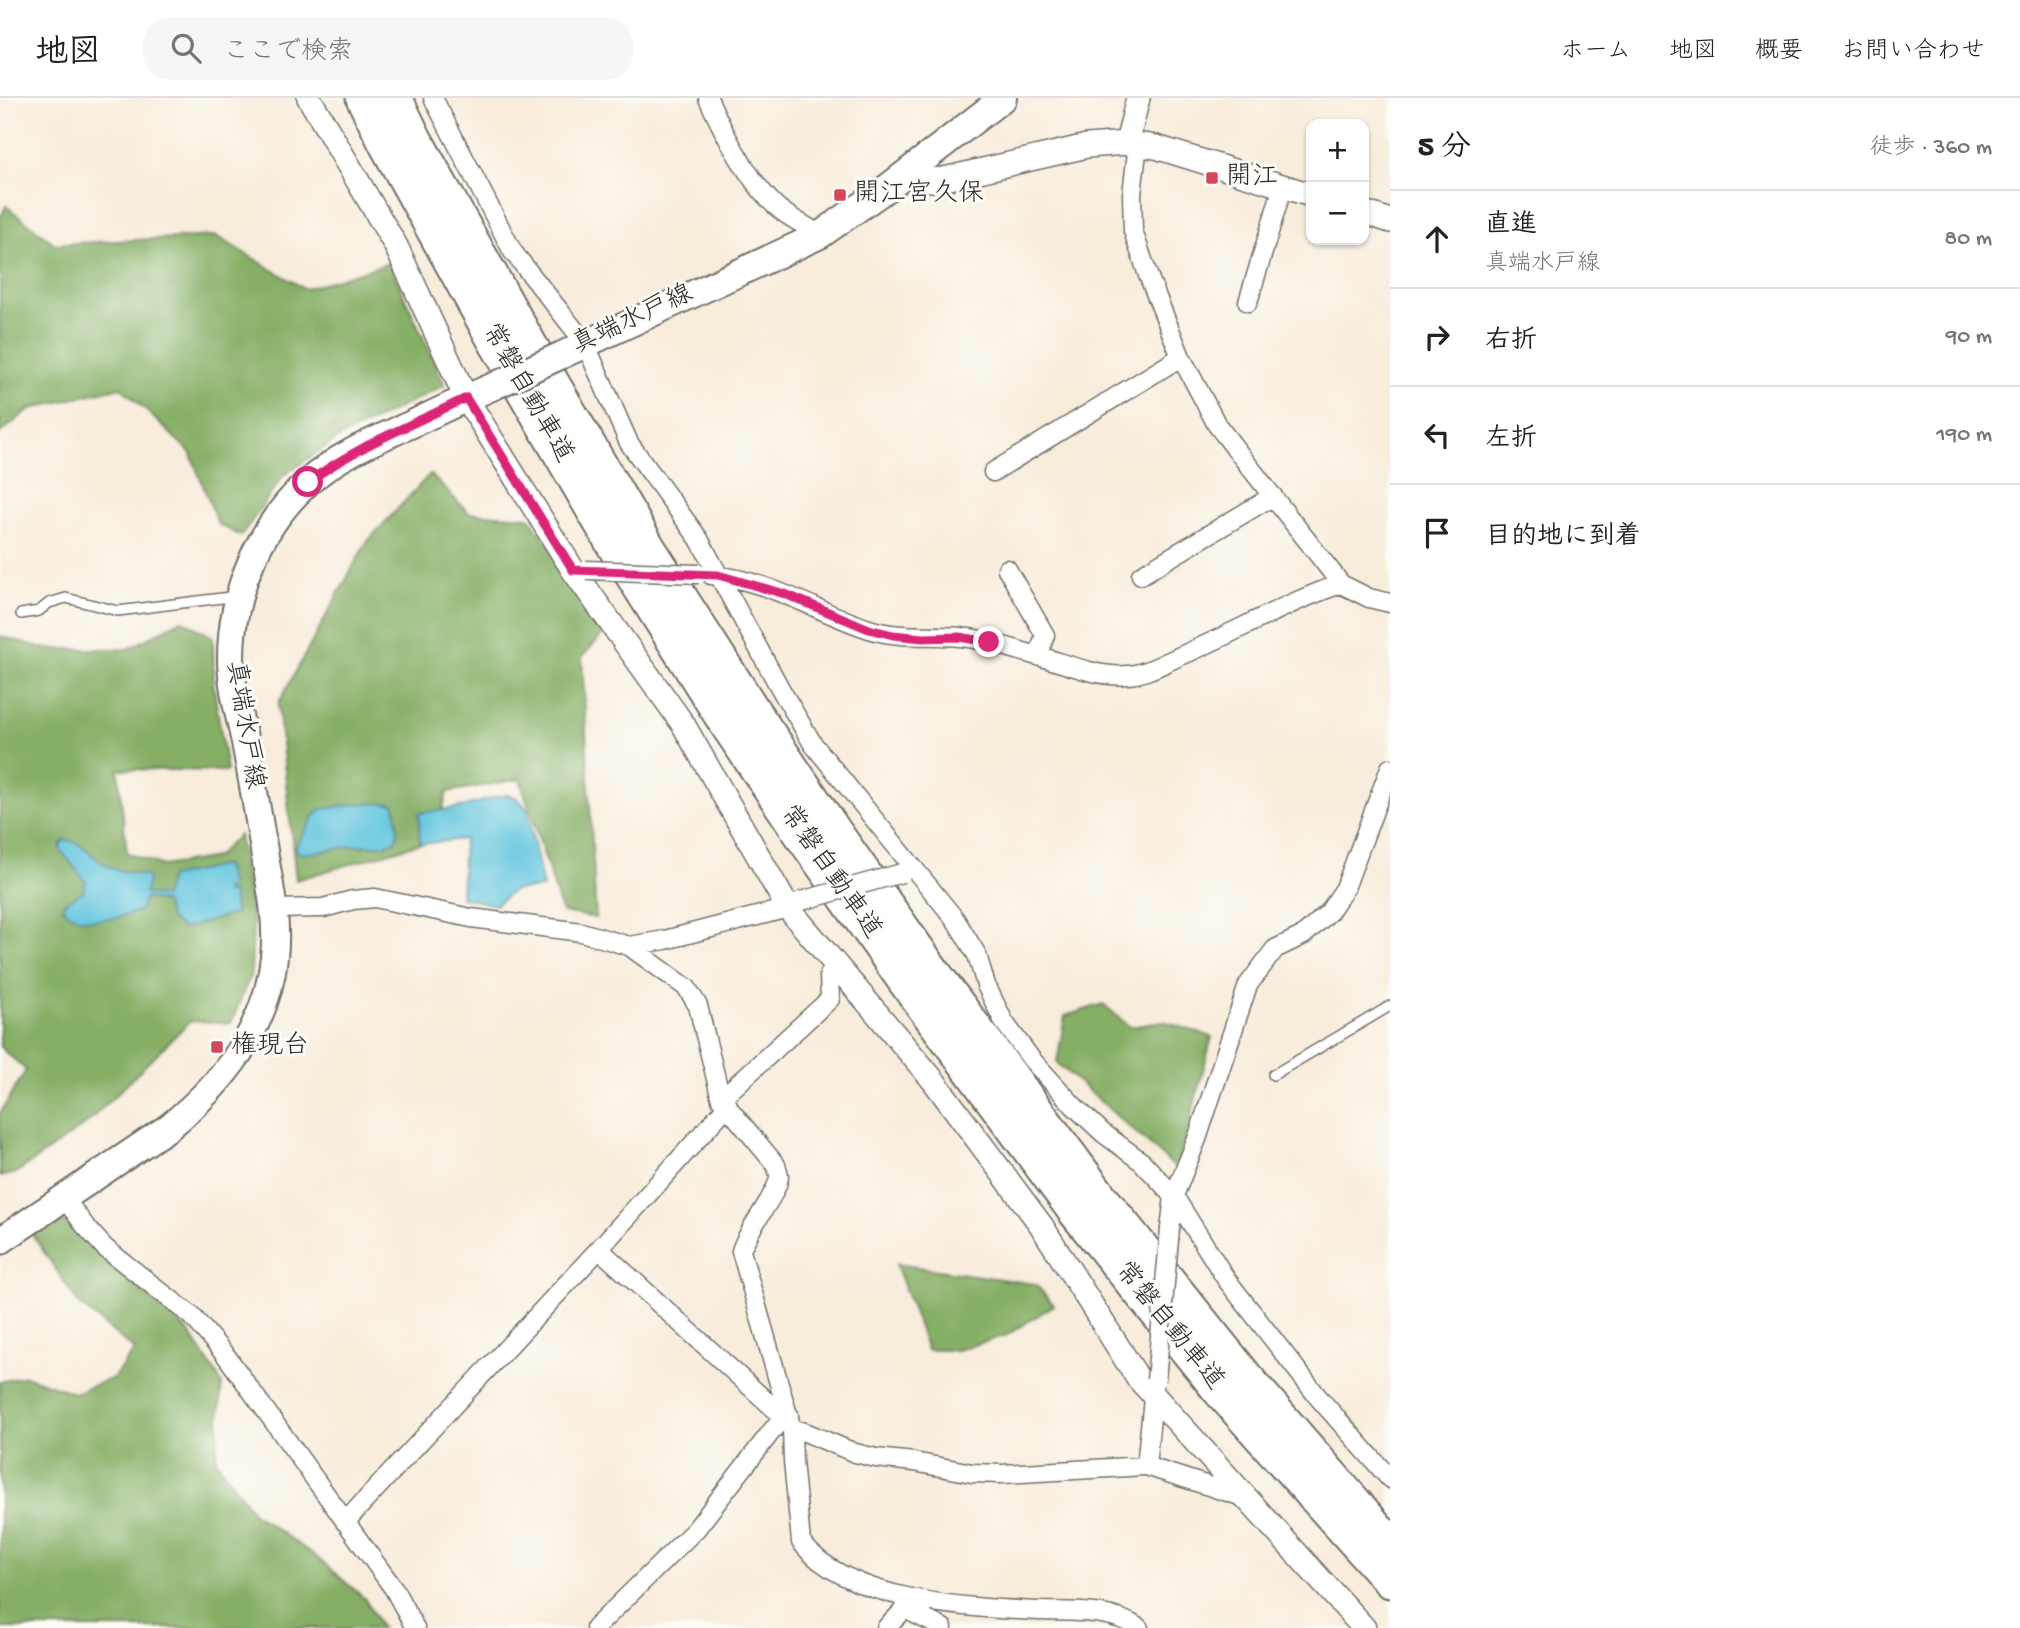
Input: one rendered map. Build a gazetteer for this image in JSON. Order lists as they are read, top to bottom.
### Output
{
  "streets": {
    "highway": ["常磐自動車道"],
    "main road": ["真端水戸線"]
  },
  "places": {
    "transit": ["開江", "開江宮久保", "権現台"]
  },
  "page": {
    "header": "地図",
    "search": "ここで検索",
    "nav": [
      "ホーム",
      "地図",
      "概要",
      "お問い合わせ"
    ],
    "heading": ["5 分", "徒歩 · 360 m"],
    "map_buttons": ["+", "−"],
    "list": [
      ["直進", "真端水戸線", "80 m"],
      ["右折", "90 m"],
      ["左折", "190 m"],
      "目的地に到着"
    ]
  }
}
